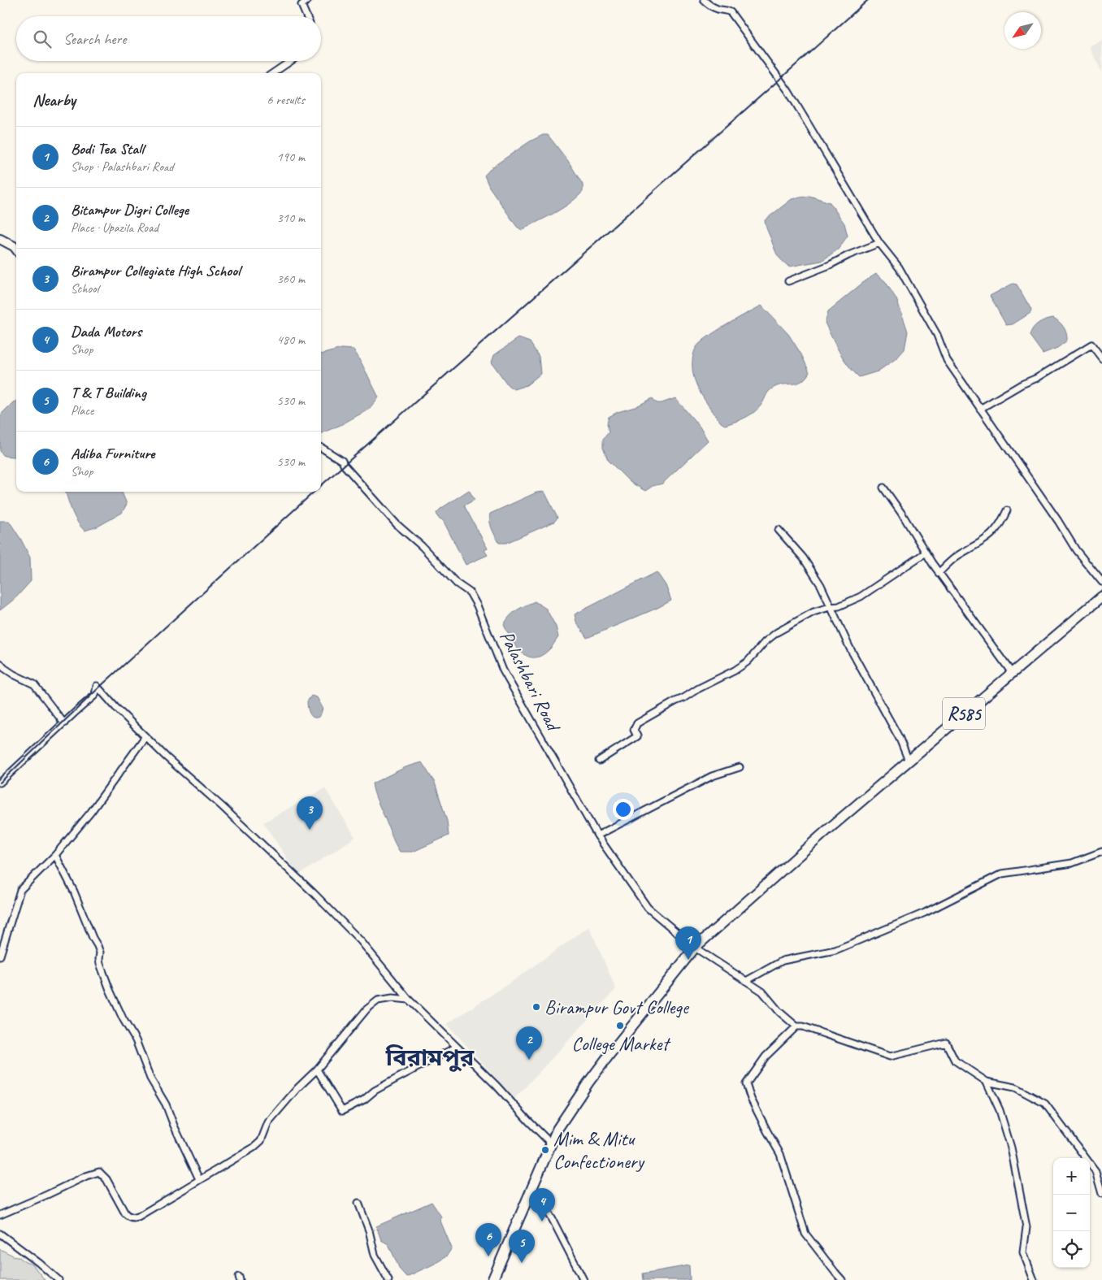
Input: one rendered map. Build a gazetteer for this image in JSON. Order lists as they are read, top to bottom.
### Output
{
  "streets": {
    "main road": ["R585"],
    "street": ["Palashbari Road"]
  },
  "crossings": [
    ["Palashbari Road", "R585"]
  ],
  "districts": ["বিরামপুর"],
  "places": ["Birampur Govt College", "College Market", "Mim & Mitu Confectionery"],
  "north": "bottom left",
  "page": {
    "search": "Search here",
    "heading": ["Nearby", "6 results"],
    "list": [
      {
        "mark": "1",
        "name": "Bodi Tea Stall",
        "note": "Shop · Palashbari Road",
        "value": "190 m"
      },
      {
        "mark": "2",
        "name": "Bitampur Digri College",
        "note": "Place · Upazila Road",
        "value": "310 m"
      },
      {
        "mark": "3",
        "name": "Birampur Collegiate High School",
        "note": "School",
        "value": "360 m"
      },
      {
        "mark": "4",
        "name": "Dada Motors",
        "note": "Shop",
        "value": "480 m"
      },
      {
        "mark": "5",
        "name": "T & T Building",
        "note": "Place",
        "value": "530 m"
      },
      {
        "mark": "6",
        "name": "Adiba Furniture",
        "note": "Shop",
        "value": "530 m"
      }
    ],
    "pins": [
      "3",
      "1",
      "2",
      "4",
      "6",
      "5"
    ],
    "map_buttons": ["+", "−"]
  }
}
